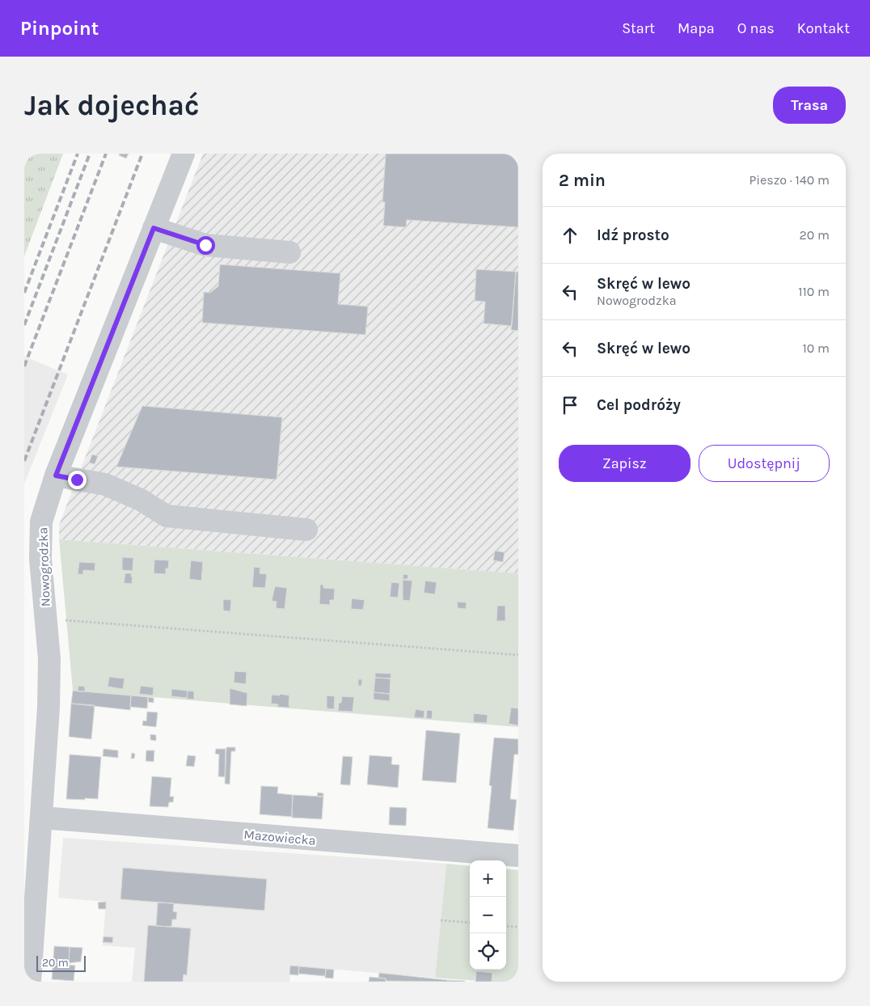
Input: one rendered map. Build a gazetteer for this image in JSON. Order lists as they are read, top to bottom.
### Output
{
  "streets": {
    "street": ["Nowogrodzka", "Mazowiecka"]
  },
  "crossings": [
    ["Nowogrodzka", "Mazowiecka"]
  ],
  "scale_bar": "20 m",
  "page": {
    "header": "Pinpoint",
    "nav": [
      "Start",
      "Mapa",
      "O nas",
      "Kontakt"
    ],
    "buttons": [
      "Trasa",
      ["Zapisz", "Udostępnij"]
    ],
    "title": "Jak dojechać",
    "heading": ["2 min", "Pieszo · 140 m"],
    "list": [
      ["Idź prosto", "20 m"],
      ["Skręć w lewo", "Nowogrodzka", "110 m"],
      ["Skręć w lewo", "10 m"],
      "Cel podróży"
    ],
    "map_buttons": ["+", "−"],
    "scale": "20 m"
  }
}
